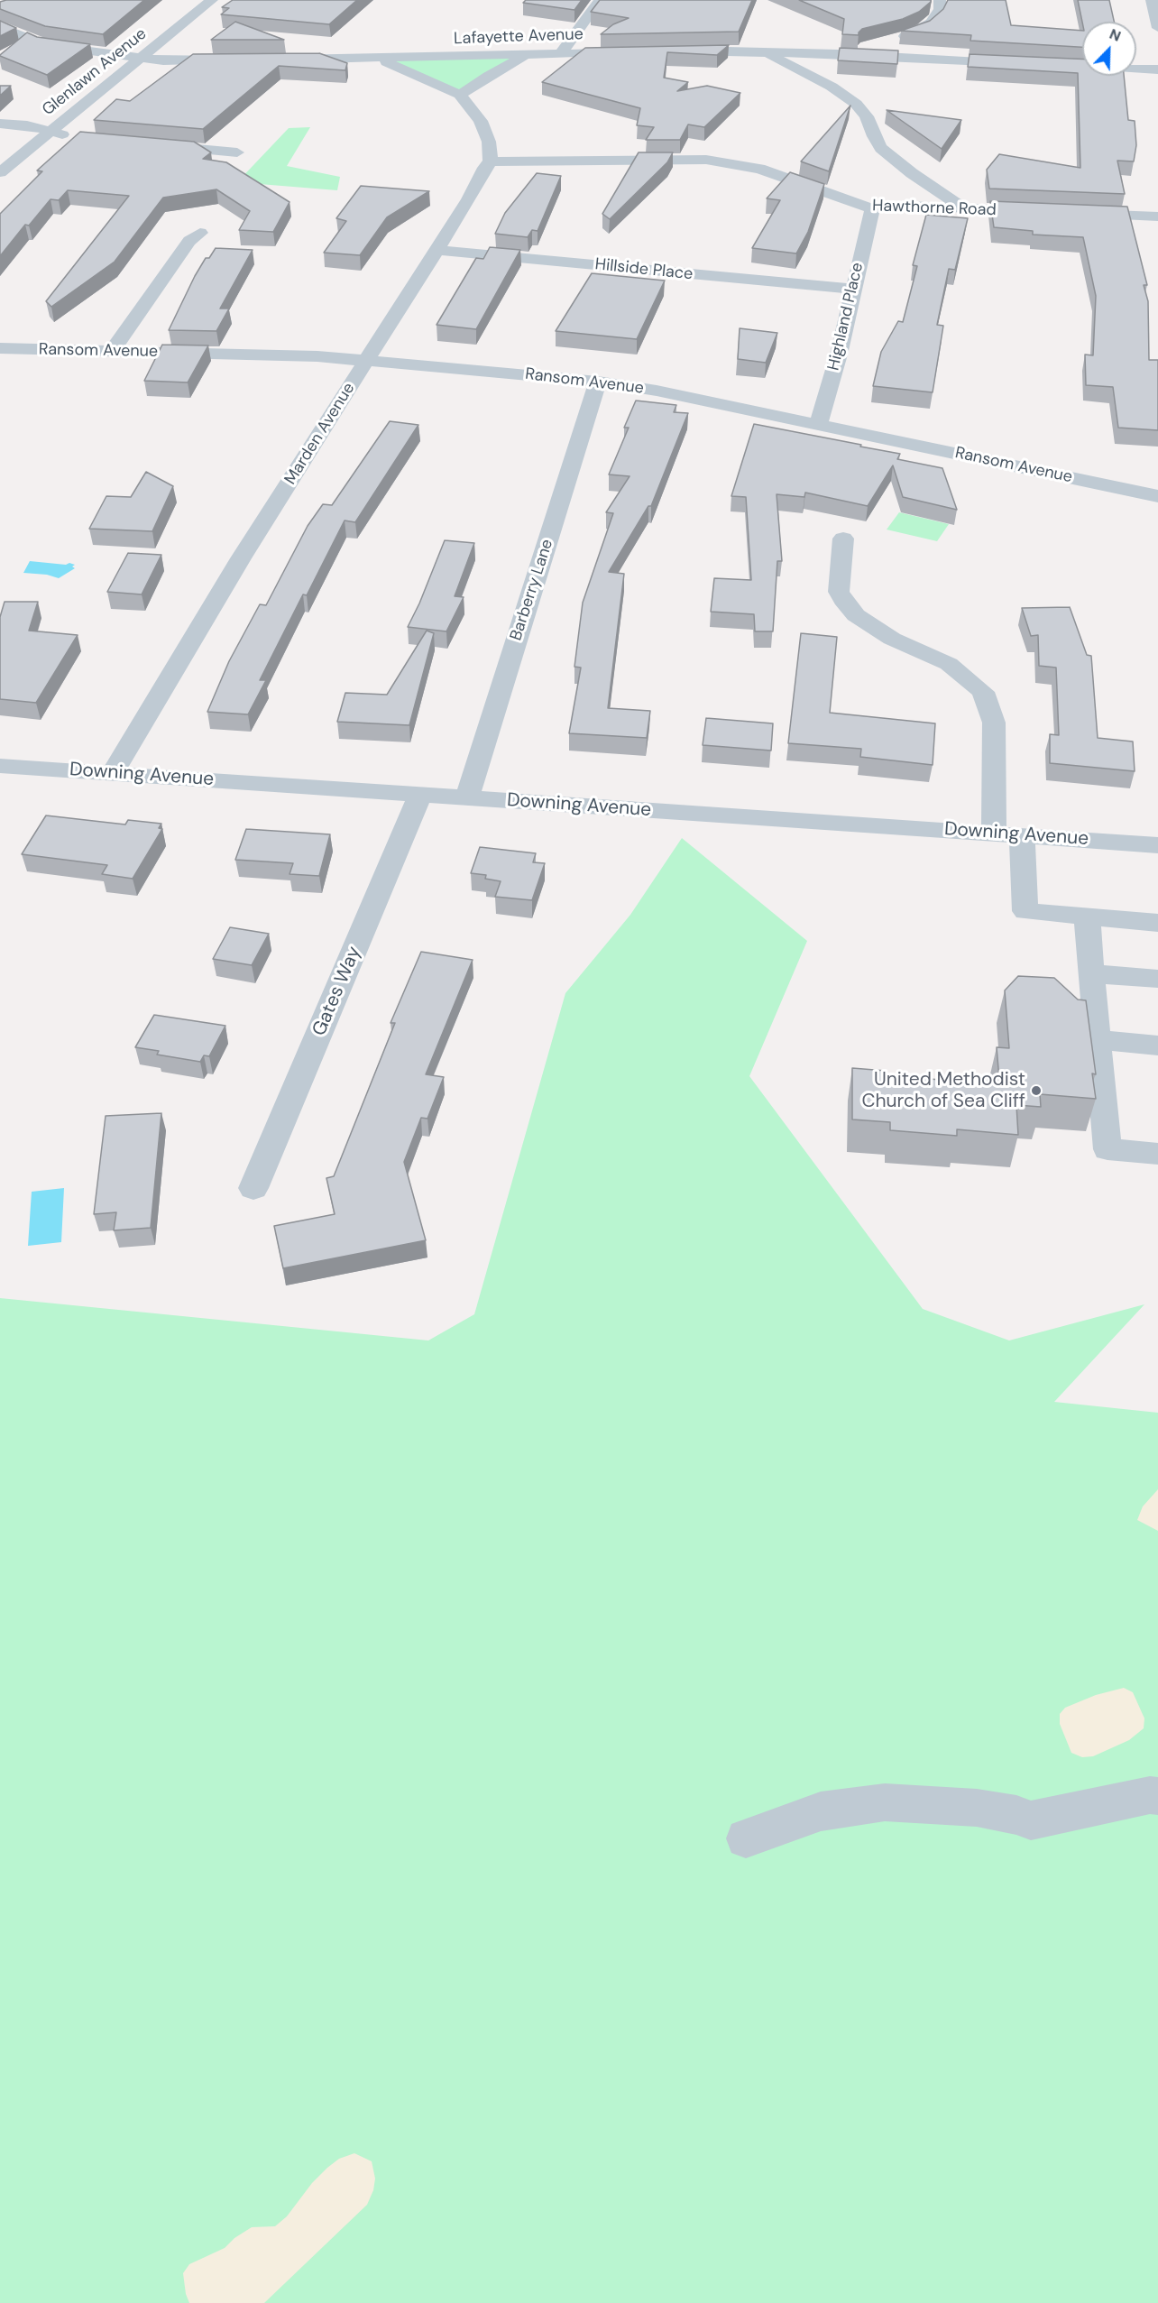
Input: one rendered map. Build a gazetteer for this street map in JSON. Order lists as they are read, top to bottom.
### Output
{
  "streets": {
    "street": [
      "Lafayette Avenue",
      "Glenlawn Avenue",
      "Hawthorne Road",
      "Hillside Place",
      "Highland Place",
      "Ransom Avenue",
      "Marden Avenue",
      "Barberry Lane",
      "Downing Avenue",
      "Gates Way"
    ]
  },
  "crossings": [
    ["Hawthorne Road", "Highland Place"],
    ["Hawthorne Road", "Marden Avenue"],
    ["Hillside Place", "Highland Place"],
    ["Hillside Place", "Marden Avenue"],
    ["Highland Place", "Ransom Avenue"],
    ["Ransom Avenue", "Marden Avenue"],
    ["Ransom Avenue", "Barberry Lane"],
    ["Marden Avenue", "Downing Avenue"],
    ["Barberry Lane", "Downing Avenue"],
    ["Downing Avenue", "Gates Way"]
  ],
  "places": ["United Methodist Church of Sea Cliff"],
  "north": "top right"
}
